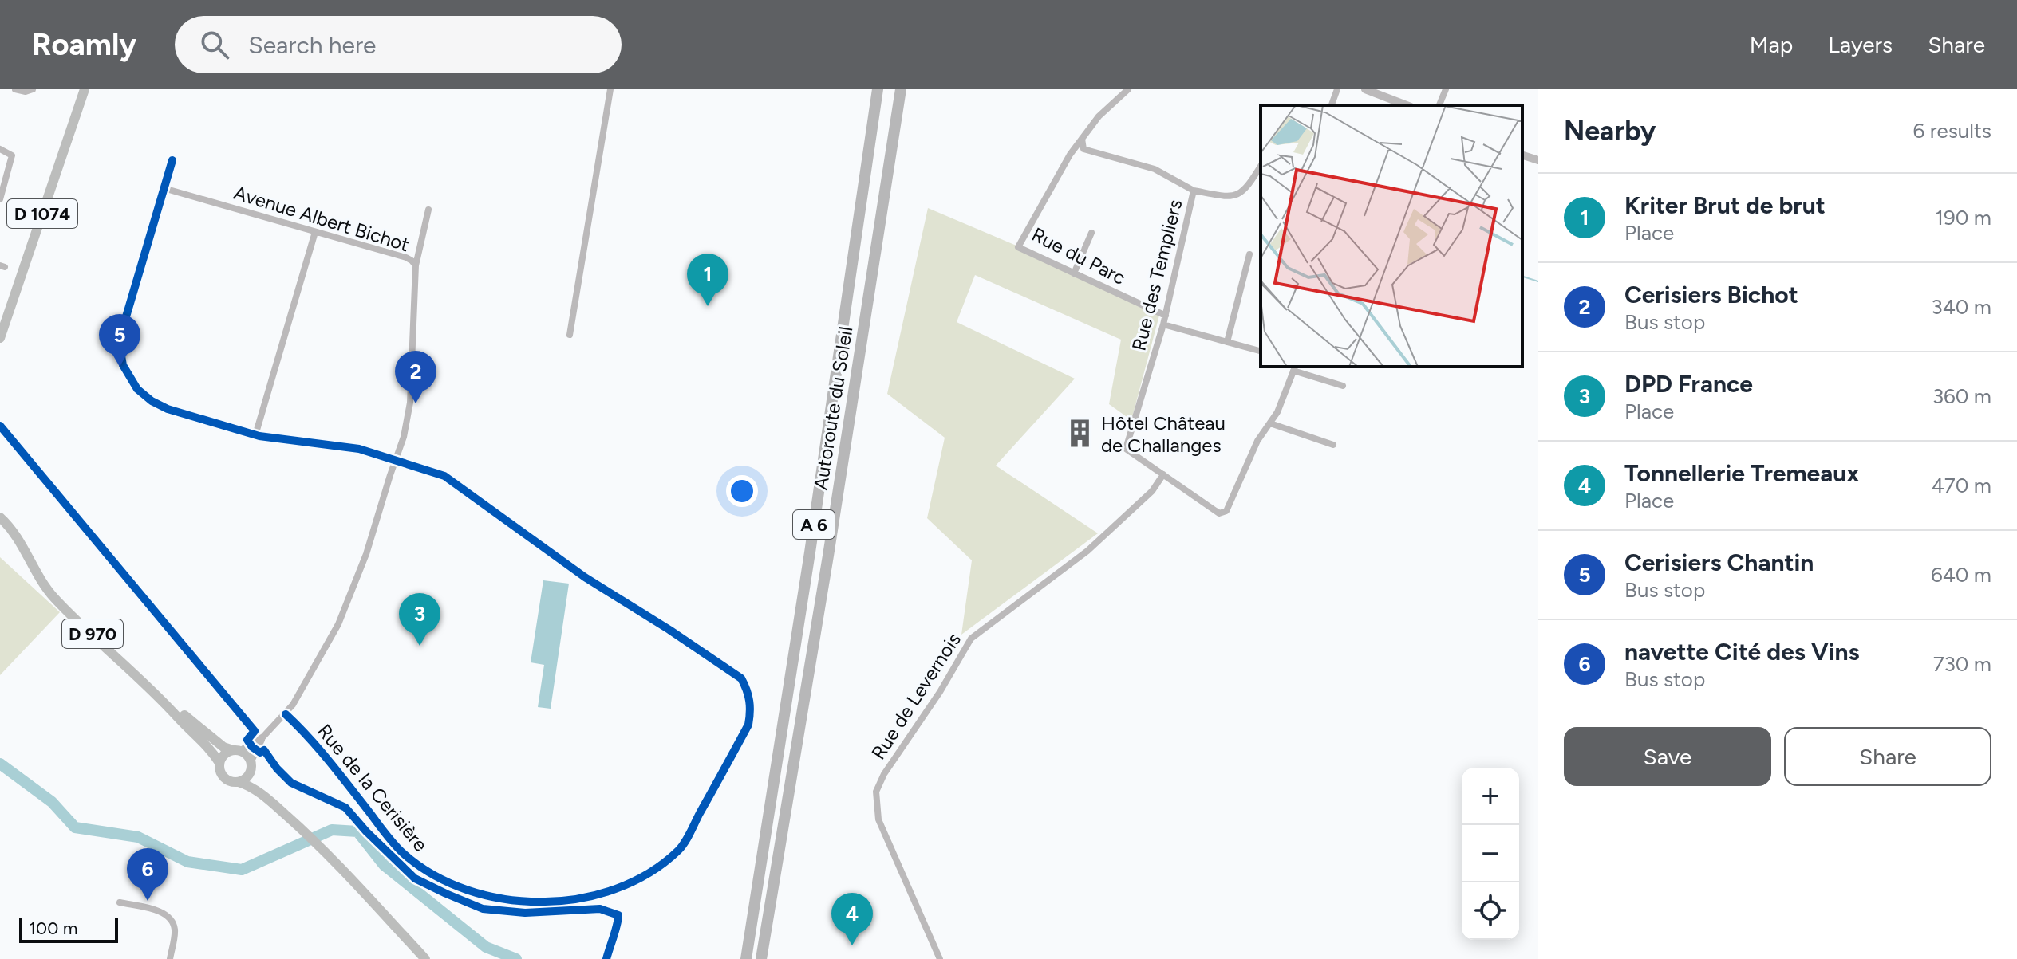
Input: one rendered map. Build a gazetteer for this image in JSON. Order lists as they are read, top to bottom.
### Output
{
  "streets": {
    "highway": ["Autoroute du Soleil", "A 6"],
    "main road": ["D 1074", "D 970"],
    "street": [
      "Avenue Albert Bichot",
      "Rue du Parc",
      "Rue des Templiers",
      "Rue de Levernois",
      "Rue de la Cerisière"
    ]
  },
  "crossings": [
    ["Avenue Albert Bichot", "Rue de la Cerisière"],
    ["Rue du Parc", "Rue des Templiers"],
    ["Rue des Templiers", "Rue de Levernois"]
  ],
  "places": {
    "building": ["Hôtel Château de Challanges"]
  },
  "scale_bar": "100 m",
  "page": {
    "header": "Roamly",
    "search": "Search here",
    "nav": ["Map", "Layers", "Share"],
    "heading": ["Nearby", "6 results"],
    "list": [
      {
        "mark": "1",
        "name": "Kriter Brut de brut",
        "note": "Place",
        "value": "190 m"
      },
      {
        "mark": "2",
        "name": "Cerisiers Bichot",
        "note": "Bus stop",
        "value": "340 m"
      },
      {
        "mark": "3",
        "name": "DPD France",
        "note": "Place",
        "value": "360 m"
      },
      {
        "mark": "4",
        "name": "Tonnellerie Tremeaux",
        "note": "Place",
        "value": "470 m"
      },
      {
        "mark": "5",
        "name": "Cerisiers Chantin",
        "note": "Bus stop",
        "value": "640 m"
      },
      {
        "mark": "6",
        "name": "navette Cité des Vins",
        "note": "Bus stop",
        "value": "730 m"
      }
    ],
    "pins": [
      "1",
      "5",
      "2",
      "3",
      "6",
      "4"
    ],
    "buttons": ["Save", "Share"],
    "map_buttons": ["+", "−"],
    "scale": "100 m"
  }
}
